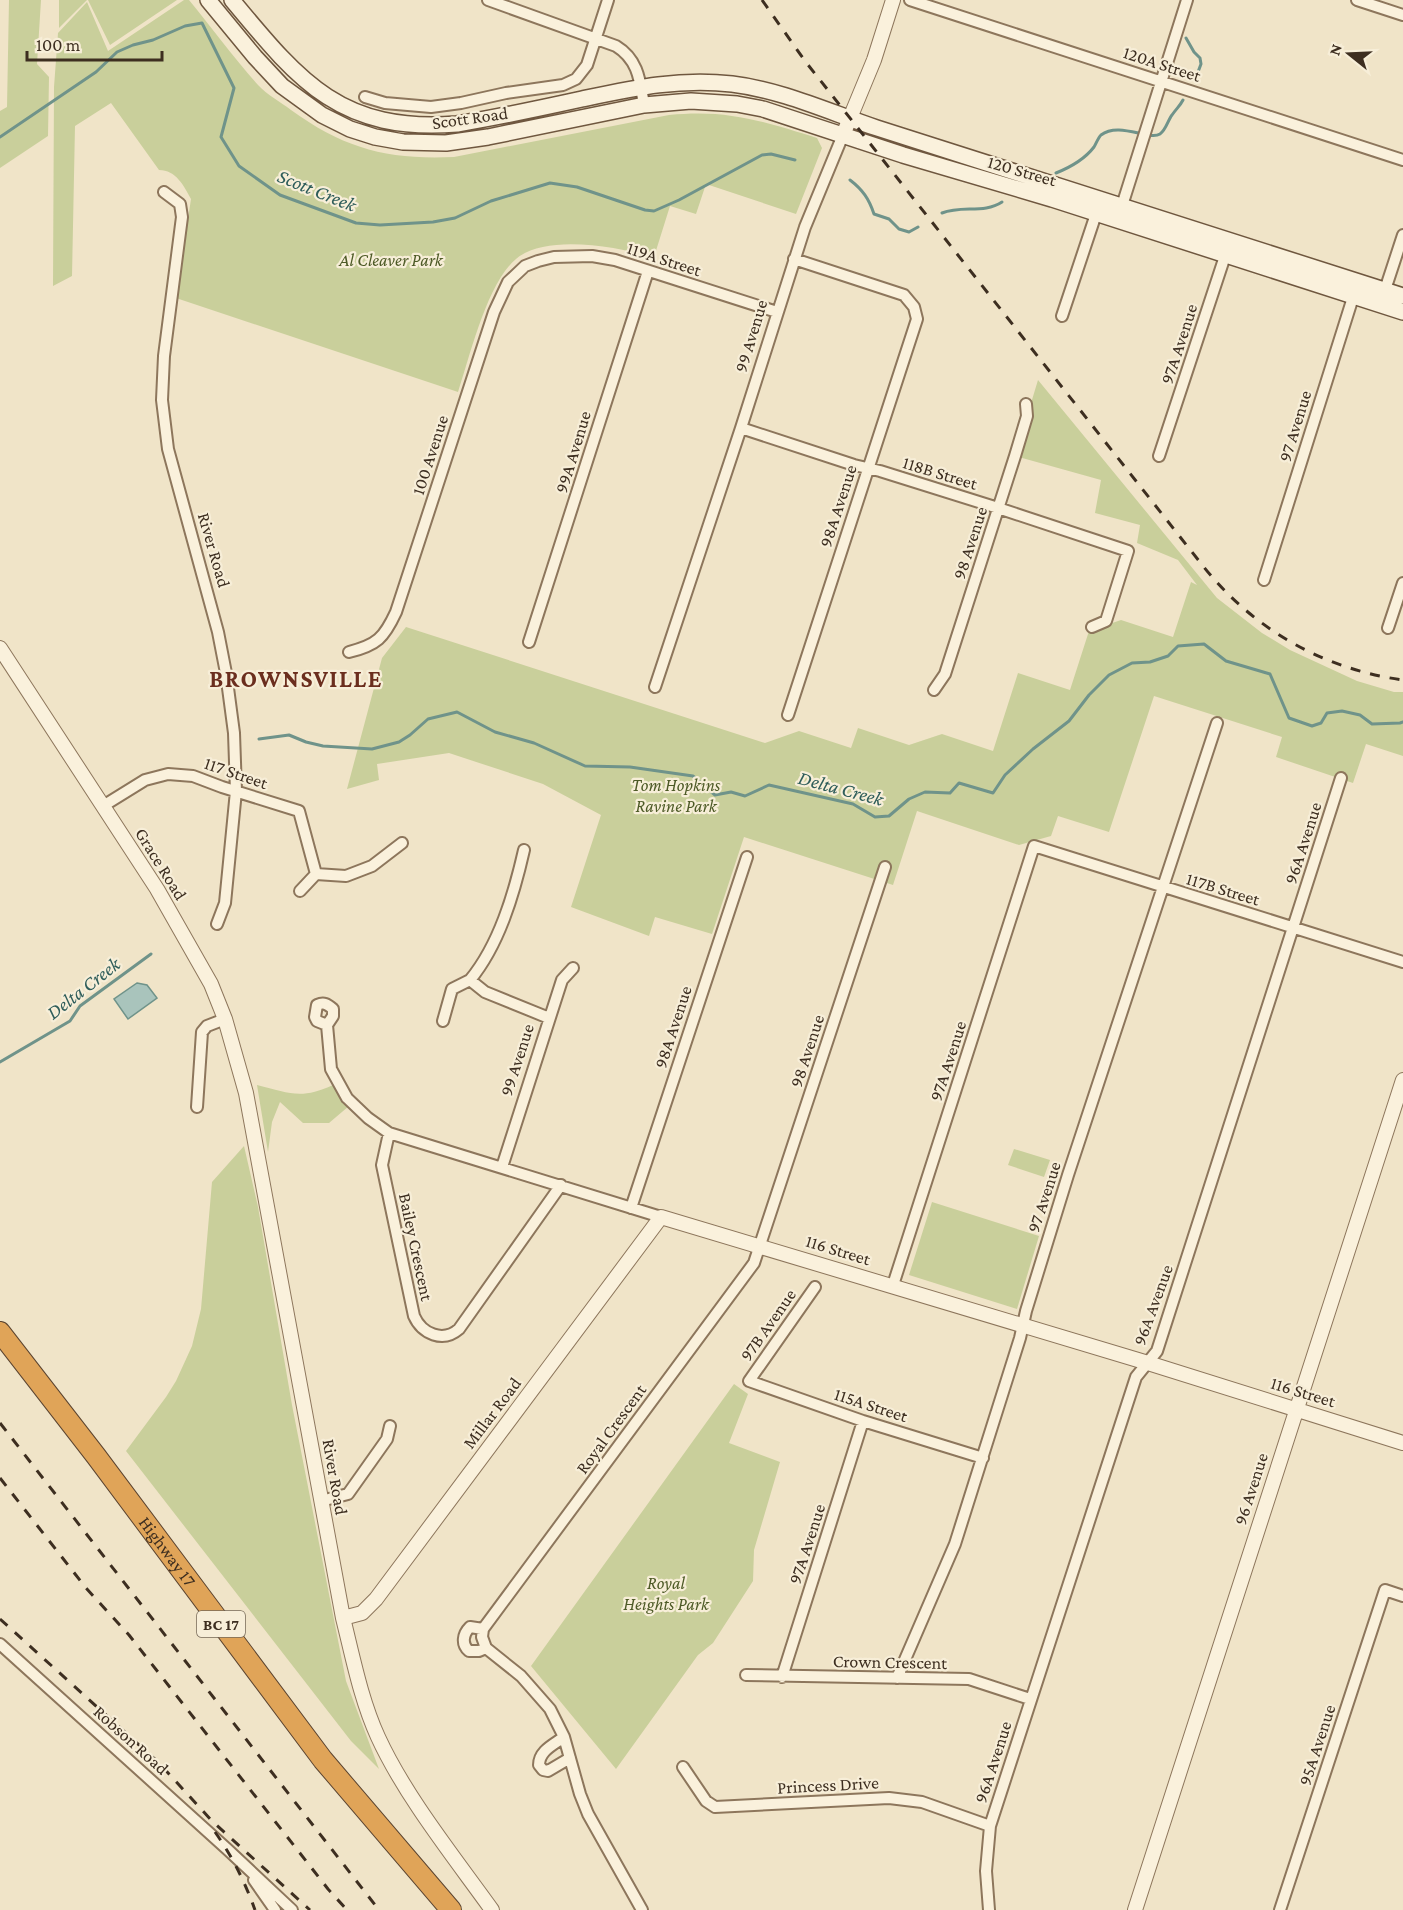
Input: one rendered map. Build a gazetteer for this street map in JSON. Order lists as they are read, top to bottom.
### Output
{
  "streets": {
    "highway": ["Highway 17", "BC 17"],
    "main road": ["Scott Road", "120 Street"],
    "street": [
      "120A Street",
      "119A Street",
      "99 Avenue",
      "97A Avenue",
      "97 Avenue",
      "99A Avenue",
      "100 Avenue",
      "118B Street",
      "98A Avenue",
      "98 Avenue",
      "River Road",
      "117 Street",
      "96A Avenue",
      "Grace Road",
      "117B Street",
      "Bailey Crescent",
      "116 Street",
      "97B Avenue",
      "115A Street",
      "Millar Road",
      "Royal Crescent",
      "96 Avenue",
      "Crown Crescent",
      "Robson Road",
      "95A Avenue",
      "Princess Drive"
    ]
  },
  "crossings": [
    ["Scott Road", "120 Street"],
    ["120 Street", "99 Avenue"],
    ["120 Street", "97A Avenue"],
    ["120 Street", "97 Avenue"],
    ["119A Street", "99 Avenue"],
    ["119A Street", "99A Avenue"],
    ["119A Street", "100 Avenue"],
    ["99 Avenue", "118B Street"],
    ["99 Avenue", "98A Avenue"],
    ["99 Avenue", "116 Street"],
    ["97A Avenue", "117B Street"],
    ["97A Avenue", "116 Street"],
    ["97A Avenue", "115A Street"],
    ["97A Avenue", "Crown Crescent"],
    ["97 Avenue", "117B Street"],
    ["97 Avenue", "116 Street"],
    ["97 Avenue", "115A Street"],
    ["97 Avenue", "Crown Crescent"],
    ["118B Street", "98A Avenue"],
    ["118B Street", "98 Avenue"],
    ["98A Avenue", "116 Street"],
    ["98 Avenue", "116 Street"],
    ["98 Avenue", "Royal Crescent"],
    ["River Road", "117 Street"],
    ["River Road", "Grace Road"],
    ["River Road", "Millar Road"],
    ["117 Street", "Grace Road"],
    ["96A Avenue", "117B Street"],
    ["96A Avenue", "116 Street"],
    ["96A Avenue", "Crown Crescent"],
    ["96A Avenue", "Princess Drive"],
    ["Bailey Crescent", "116 Street"],
    ["116 Street", "Millar Road"],
    ["116 Street", "Royal Crescent"],
    ["116 Street", "96 Avenue"],
    ["97B Avenue", "115A Street"]
  ],
  "districts": ["BROWNSVILLE"],
  "water": ["Scott Creek", "Delta Creek"],
  "parks": ["Al Cleaver Park", "Tom Hopkins Ravine Park", "Royal Heights Park"],
  "scale_bar": "100 m",
  "north": "left"
}
